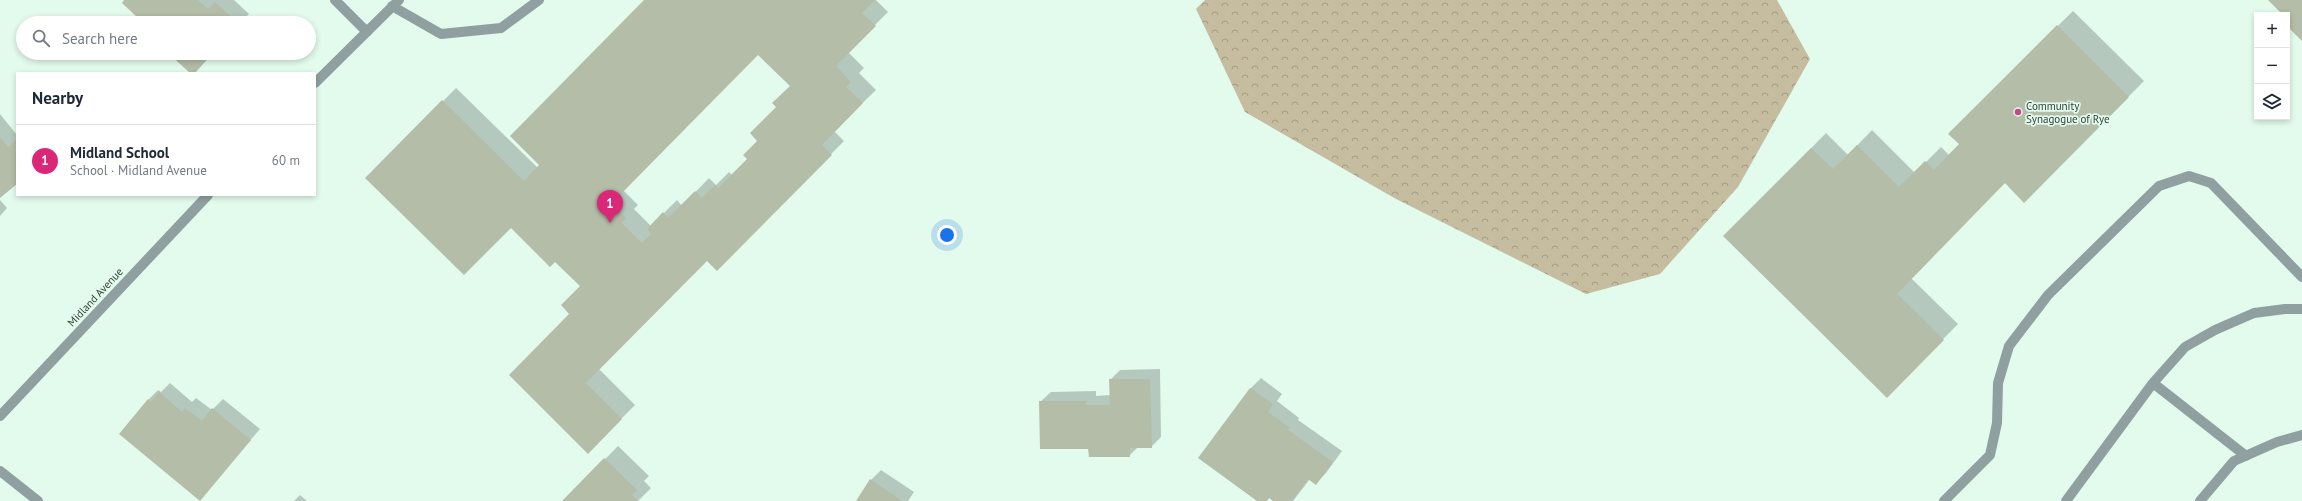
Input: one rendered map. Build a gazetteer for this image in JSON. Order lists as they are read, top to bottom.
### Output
{
  "streets": {
    "street": ["Midland Avenue"]
  },
  "places": ["Community Synagogue of Rye"],
  "page": {
    "map_buttons": ["+", "−"],
    "search": "Search here",
    "heading": "Nearby",
    "list": [
      {
        "mark": "1",
        "name": "Midland School",
        "note": "School · Midland Avenue",
        "value": "60 m"
      }
    ],
    "pins": "1"
  }
}
